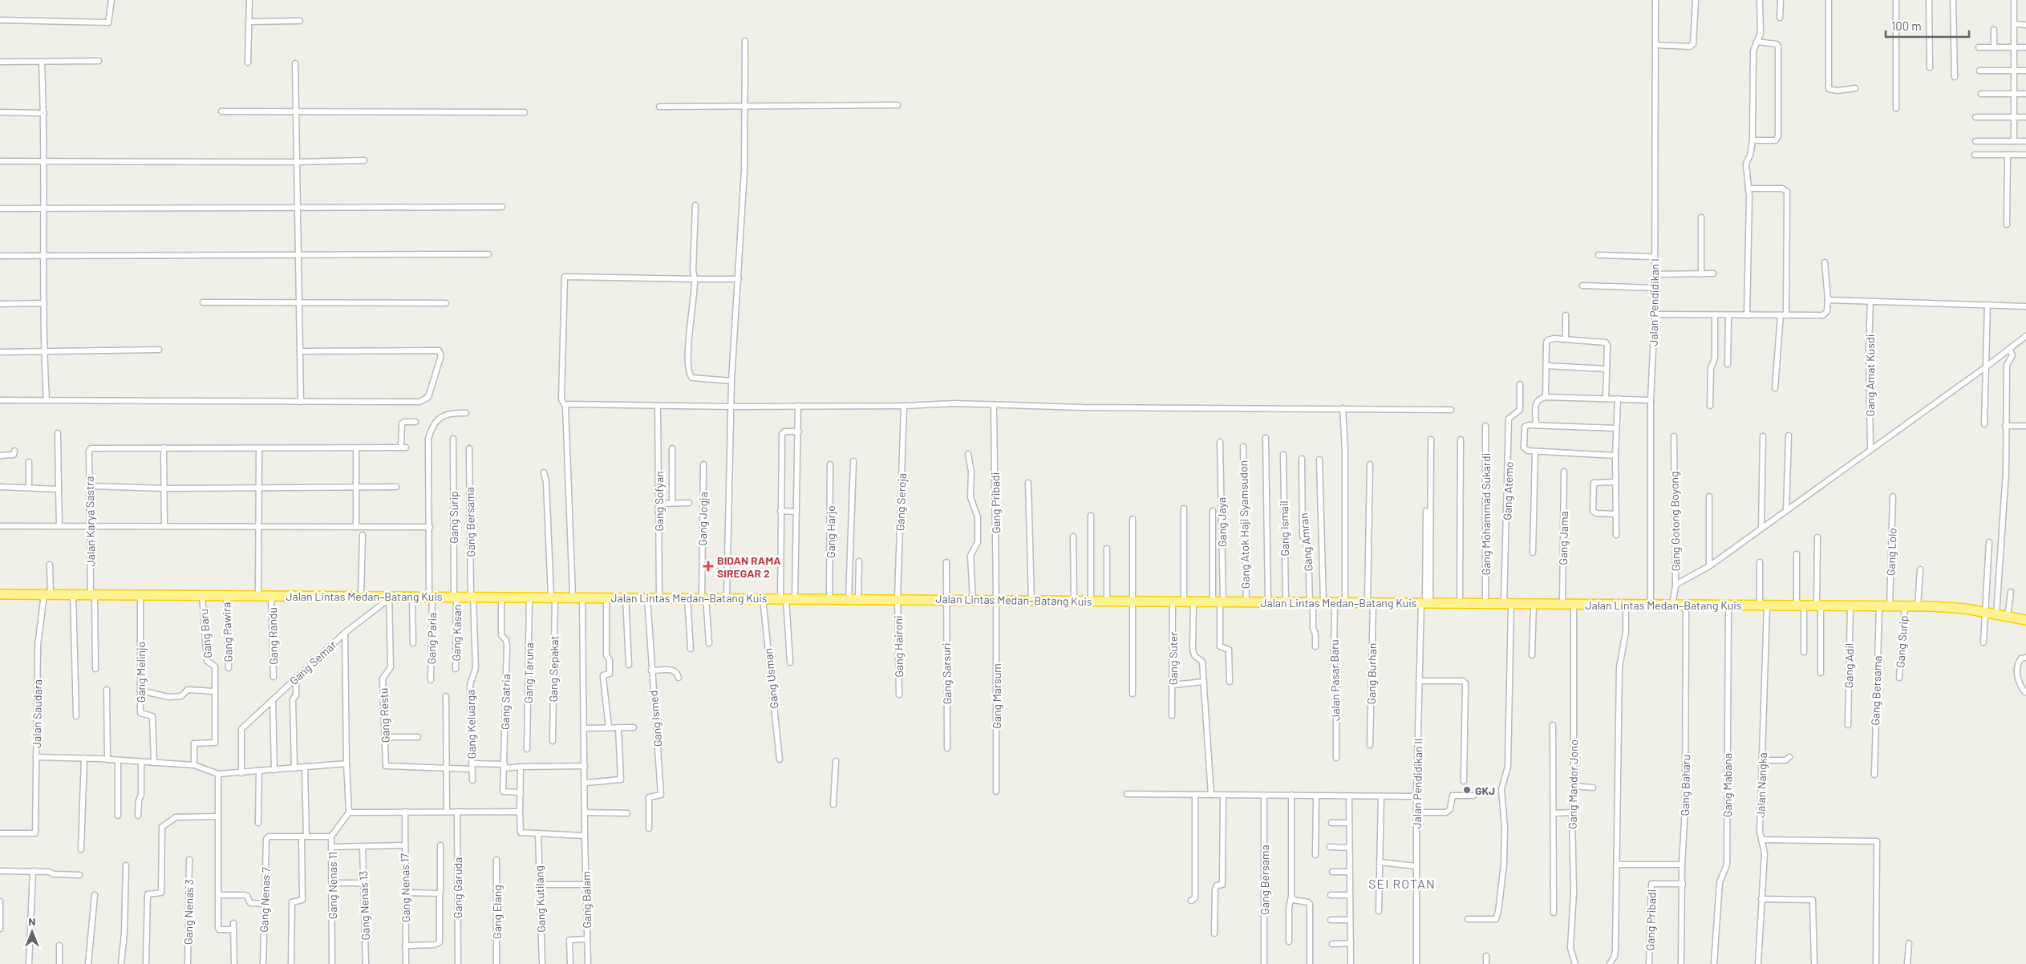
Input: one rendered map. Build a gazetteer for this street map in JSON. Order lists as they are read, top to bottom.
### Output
{
  "streets": {
    "highway": ["Jalan Lintas Medan–Batang Kuis"],
    "street": [
      "Jalan Pendidikan I",
      "Gang Amat Kusdi",
      "Gang Atemo",
      "Gang Sofyan",
      "Gang Seroja",
      "Gang Pribadi",
      "Gang Mohammad Sukardi",
      "Gang Surip",
      "Gang Jogja",
      "Jalan Karya Sastra",
      "Gang Gotong Boyong",
      "Gang Bersama",
      "Gang Jaya",
      "Gang Atok Haji Syamsudon",
      "Gang Ismail",
      "Gang Harjo",
      "Gang Jama",
      "Gang Amran",
      "Gang Lolo",
      "Gang Pawira",
      "Gang Kasan",
      "Gang Baru",
      "Gang Randu",
      "Gang Paria",
      "Gang Haironi",
      "Gang Suter",
      "Gang Semar",
      "Gang Adil",
      "Gang Sepakat",
      "Gang Melinjo",
      "Gang Taruna",
      "Gang Sarsuri",
      "Gang Burhan",
      "Gang Usman",
      "Jalan Pasar Baru",
      "Gang Marsum",
      "Gang Satria",
      "Jalan Saudara",
      "Gang Restu",
      "Gang Ismed",
      "Gang Keluarga",
      "Jalan Pendidikan II",
      "Gang Mandor Jono",
      "Gang Baharu",
      "Gang Mabana",
      "Jalan Nangka",
      "Gang Nenas 11",
      "Gang Nenas 17",
      "Gang Garuda",
      "Gang Kutilang",
      "Gang Nenas 7",
      "Gang Balam",
      "Gang Nenas 13",
      "Gang Nenas 3",
      "Gang Elang"
    ]
  },
  "crossings": [
    ["Jalan Pendidikan I", "Gang Gotong Boyong"],
    ["Jalan Pendidikan I", "Jalan Lintas Medan–Batang Kuis"],
    ["Gang Atemo", "Jalan Lintas Medan–Batang Kuis"],
    ["Gang Sofyan", "Jalan Lintas Medan–Batang Kuis"],
    ["Gang Seroja", "Jalan Lintas Medan–Batang Kuis"],
    ["Gang Seroja", "Gang Haironi"],
    ["Gang Pribadi", "Jalan Lintas Medan–Batang Kuis"],
    ["Gang Pribadi", "Gang Marsum"],
    ["Gang Pribadi", "Gang Baharu"],
    ["Gang Mohammad Sukardi", "Jalan Lintas Medan–Batang Kuis"],
    ["Gang Surip", "Jalan Lintas Medan–Batang Kuis"],
    ["Gang Surip", "Gang Kasan"],
    ["Gang Jogja", "Jalan Lintas Medan–Batang Kuis"],
    ["Jalan Karya Sastra", "Jalan Lintas Medan–Batang Kuis"],
    ["Gang Gotong Boyong", "Jalan Lintas Medan–Batang Kuis"],
    ["Gang Bersama", "Jalan Lintas Medan–Batang Kuis"],
    ["Gang Bersama", "Gang Keluarga"],
    ["Gang Jaya", "Jalan Lintas Medan–Batang Kuis"],
    ["Gang Atok Haji Syamsudon", "Jalan Lintas Medan–Batang Kuis"],
    ["Gang Ismail", "Jalan Lintas Medan–Batang Kuis"],
    ["Gang Harjo", "Jalan Lintas Medan–Batang Kuis"],
    ["Gang Jama", "Jalan Lintas Medan–Batang Kuis"],
    ["Gang Amran", "Jalan Lintas Medan–Batang Kuis"],
    ["Gang Lolo", "Jalan Lintas Medan–Batang Kuis"],
    ["Jalan Lintas Medan–Batang Kuis", "Gang Pawira"],
    ["Jalan Lintas Medan–Batang Kuis", "Gang Kasan"],
    ["Jalan Lintas Medan–Batang Kuis", "Gang Baru"],
    ["Jalan Lintas Medan–Batang Kuis", "Gang Randu"],
    ["Jalan Lintas Medan–Batang Kuis", "Gang Paria"],
    ["Jalan Lintas Medan–Batang Kuis", "Gang Haironi"],
    ["Jalan Lintas Medan–Batang Kuis", "Gang Suter"],
    ["Jalan Lintas Medan–Batang Kuis", "Gang Semar"],
    ["Jalan Lintas Medan–Batang Kuis", "Gang Adil"],
    ["Jalan Lintas Medan–Batang Kuis", "Gang Sepakat"],
    ["Jalan Lintas Medan–Batang Kuis", "Gang Melinjo"],
    ["Jalan Lintas Medan–Batang Kuis", "Gang Taruna"],
    ["Jalan Lintas Medan–Batang Kuis", "Gang Sarsuri"],
    ["Jalan Lintas Medan–Batang Kuis", "Gang Burhan"],
    ["Jalan Lintas Medan–Batang Kuis", "Gang Usman"],
    ["Jalan Lintas Medan–Batang Kuis", "Jalan Pasar Baru"],
    ["Jalan Lintas Medan–Batang Kuis", "Gang Marsum"],
    ["Jalan Lintas Medan–Batang Kuis", "Gang Satria"],
    ["Jalan Lintas Medan–Batang Kuis", "Jalan Saudara"],
    ["Jalan Lintas Medan–Batang Kuis", "Gang Restu"],
    ["Jalan Lintas Medan–Batang Kuis", "Gang Ismed"],
    ["Jalan Lintas Medan–Batang Kuis", "Gang Keluarga"],
    ["Jalan Lintas Medan–Batang Kuis", "Jalan Pendidikan II"],
    ["Jalan Lintas Medan–Batang Kuis", "Gang Mandor Jono"],
    ["Jalan Lintas Medan–Batang Kuis", "Gang Baharu"],
    ["Jalan Lintas Medan–Batang Kuis", "Gang Mabana"],
    ["Jalan Lintas Medan–Batang Kuis", "Jalan Nangka"],
    ["Jalan Lintas Medan–Batang Kuis", "Gang Balam"],
    ["Gang Semar", "Gang Restu"]
  ],
  "districts": ["SEI ROTAN"],
  "places": {
    "health": ["BIDAN RAMA SIREGAR 2"],
    "other": ["GKJ"]
  },
  "scale_bar": "100 m",
  "north": "top"
}
